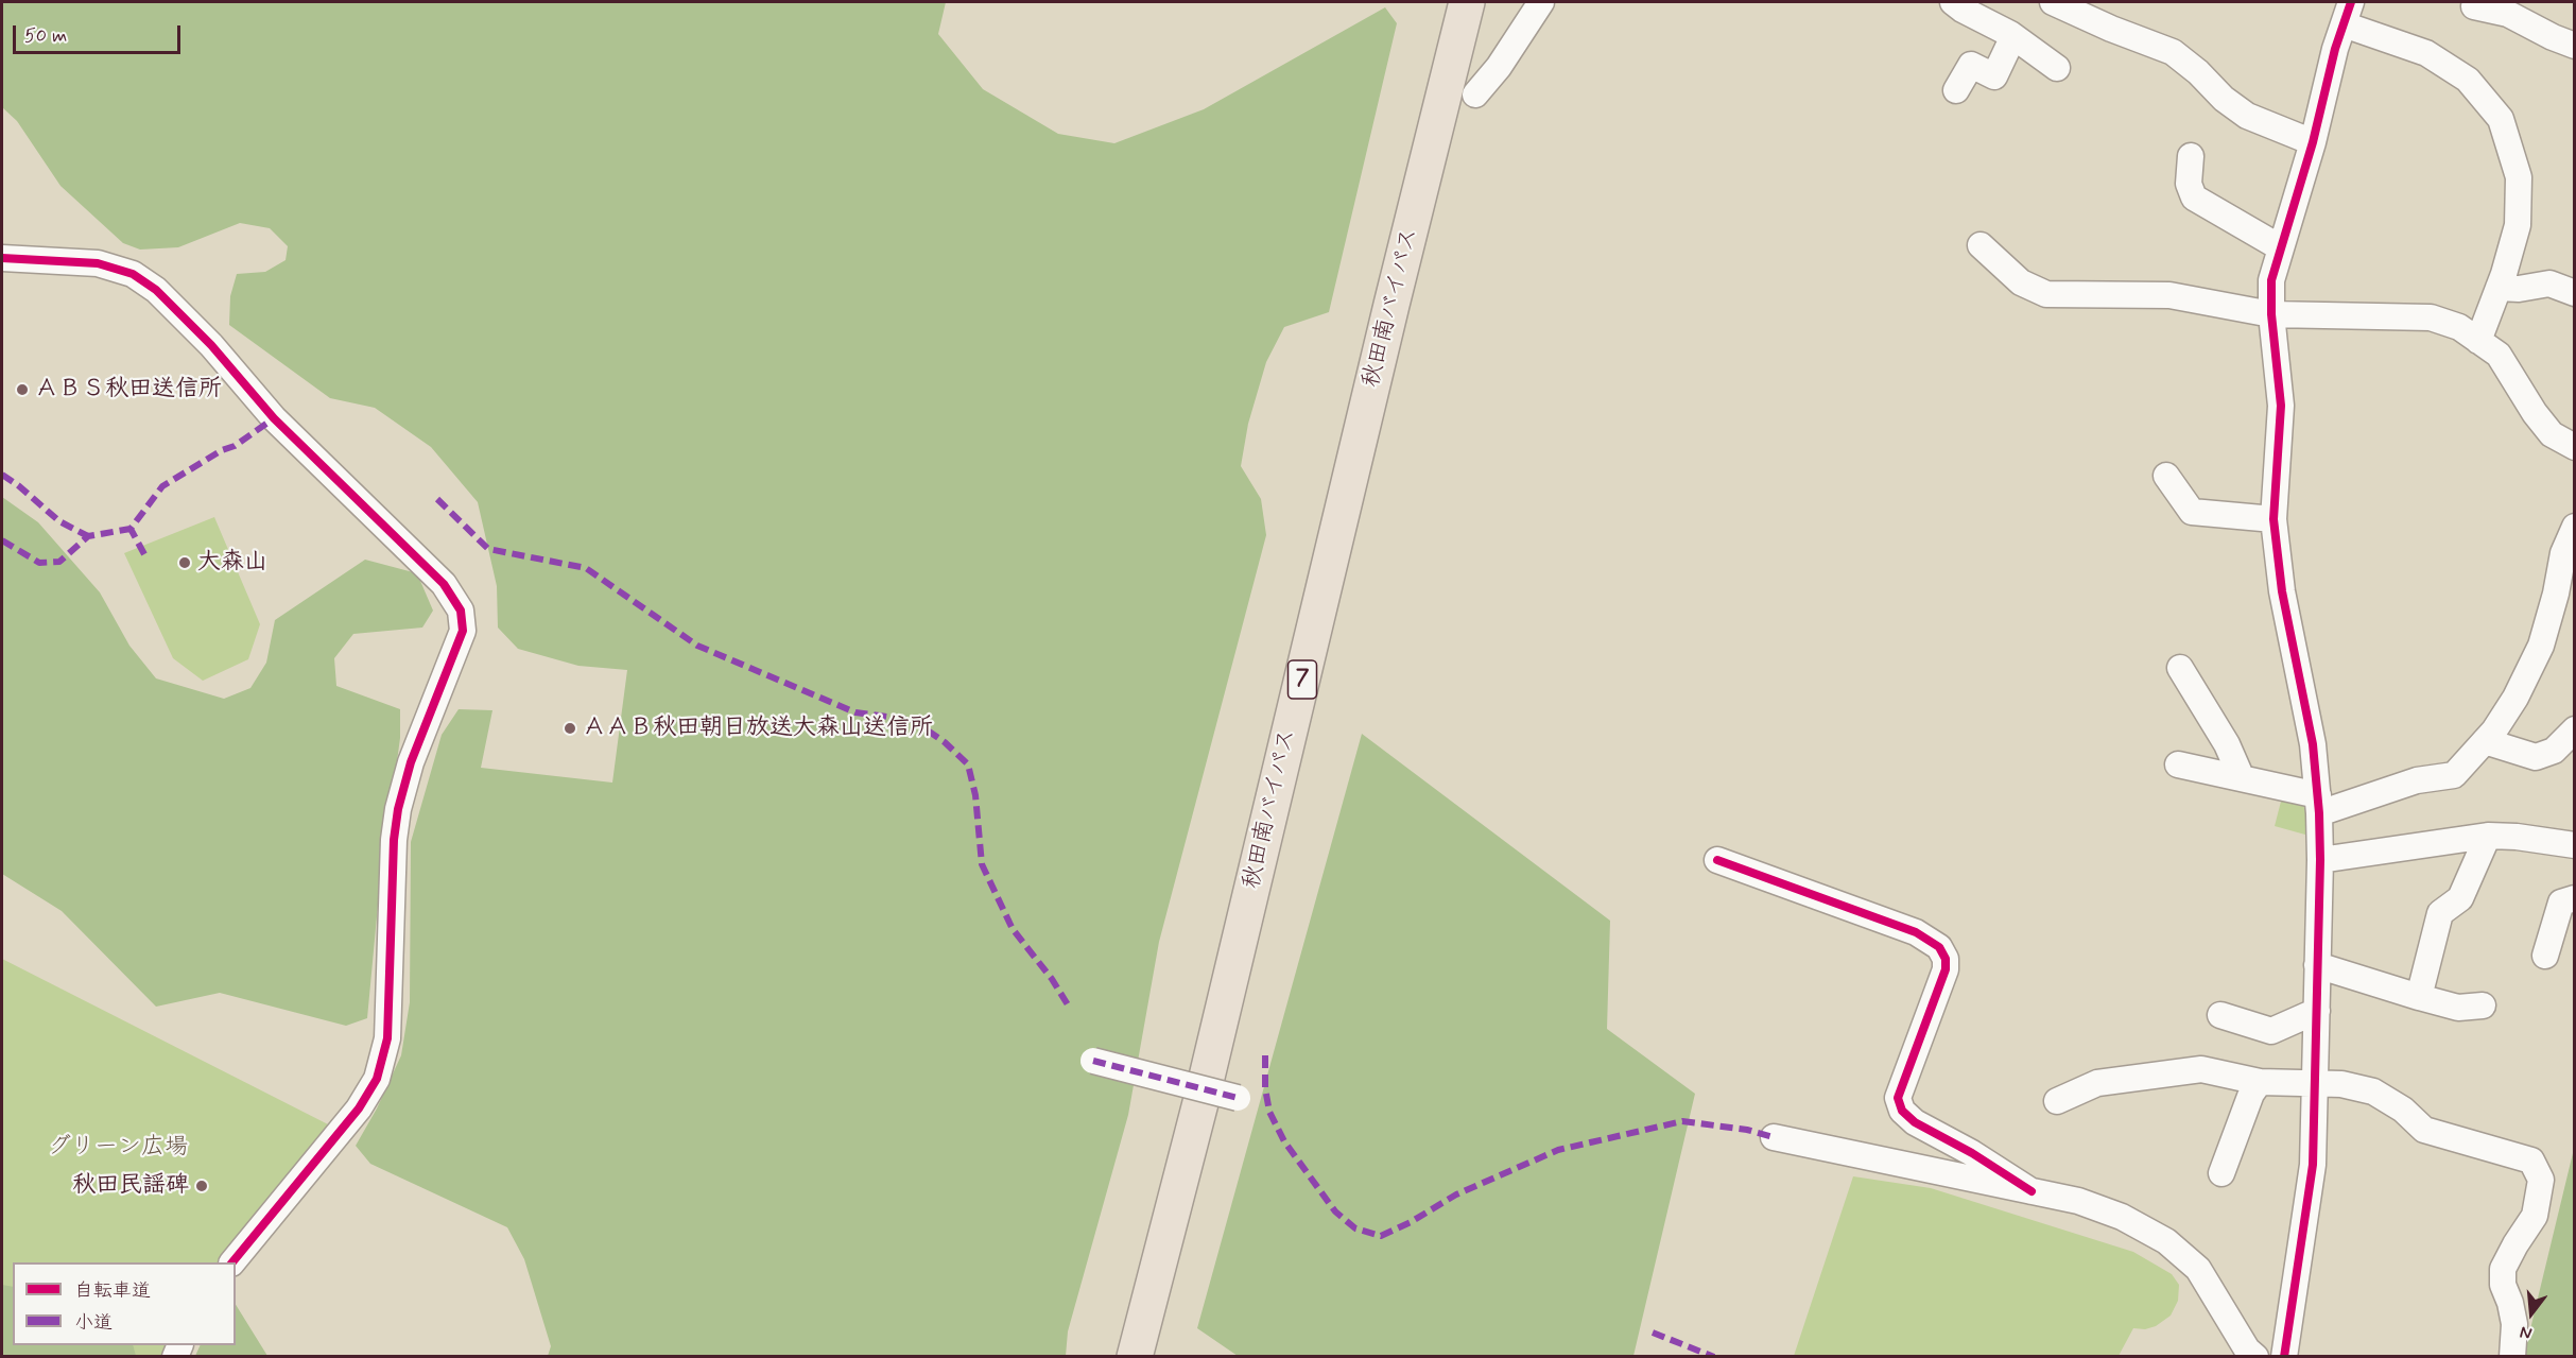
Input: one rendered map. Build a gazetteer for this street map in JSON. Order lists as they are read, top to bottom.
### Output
{
  "streets": {
    "highway": ["秋田南バイパス", "7"]
  },
  "parks": ["グリーン広場"],
  "places": [
    "ＡＢＳ秋田送信所",
    "大森山",
    "ＡＡＢ秋田朝日放送大森山送信所",
    "秋田民謡碑"
  ],
  "legend": ["自転車道", "小道"],
  "scale_bar": "50 m",
  "north": "bottom"
}
